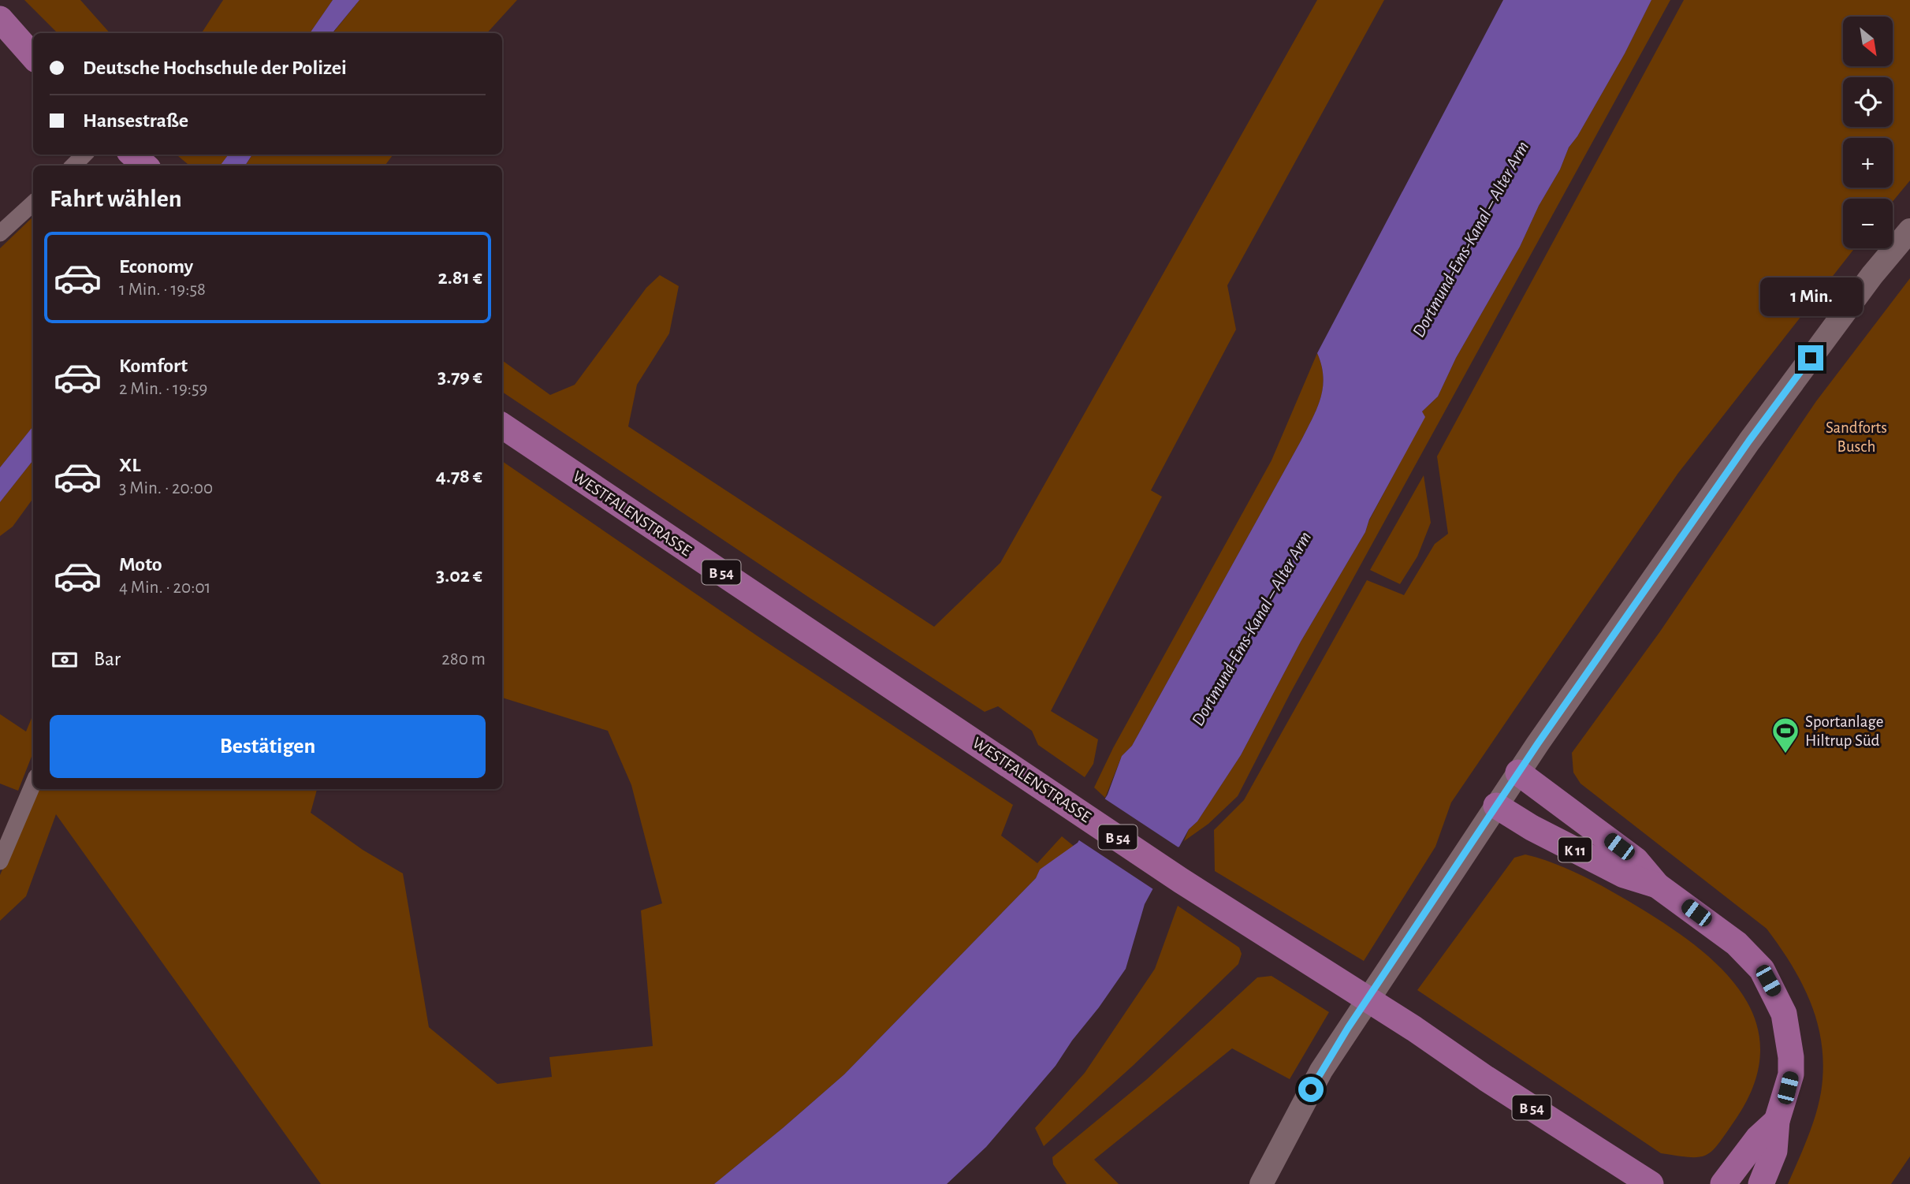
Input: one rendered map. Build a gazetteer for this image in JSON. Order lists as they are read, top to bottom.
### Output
{
  "streets": {
    "main road": ["WESTFALENSTRASSE", "B 54", "K 11"]
  },
  "water": ["Dortmund-Ems-Kanal – Alter Arm"],
  "parks": ["Sandforts Busch"],
  "places": {
    "sports": ["Sportanlage Hiltrup Süd"]
  },
  "north": "bottom right",
  "page": {
    "map_buttons": ["+", "−"],
    "banner": ["Deutsche Hochschule der Polizei", "Hansestraße"],
    "heading": "Fahrt wählen",
    "list": [
      {
        "name": "Economy",
        "note": "1 Min. · 19:58",
        "value": "2.81 €"
      },
      {
        "name": "Komfort",
        "note": "2 Min. · 19:59",
        "value": "3.79 €"
      },
      {
        "name": "XL",
        "note": "3 Min. · 20:00",
        "value": "4.78 €"
      },
      {
        "name": "Moto",
        "note": "4 Min. · 20:01",
        "value": "3.02 €"
      }
    ],
    "bubble": "1 Min.",
    "pay": ["Bar", "280 m"],
    "buttons": "Bestätigen"
  }
}
